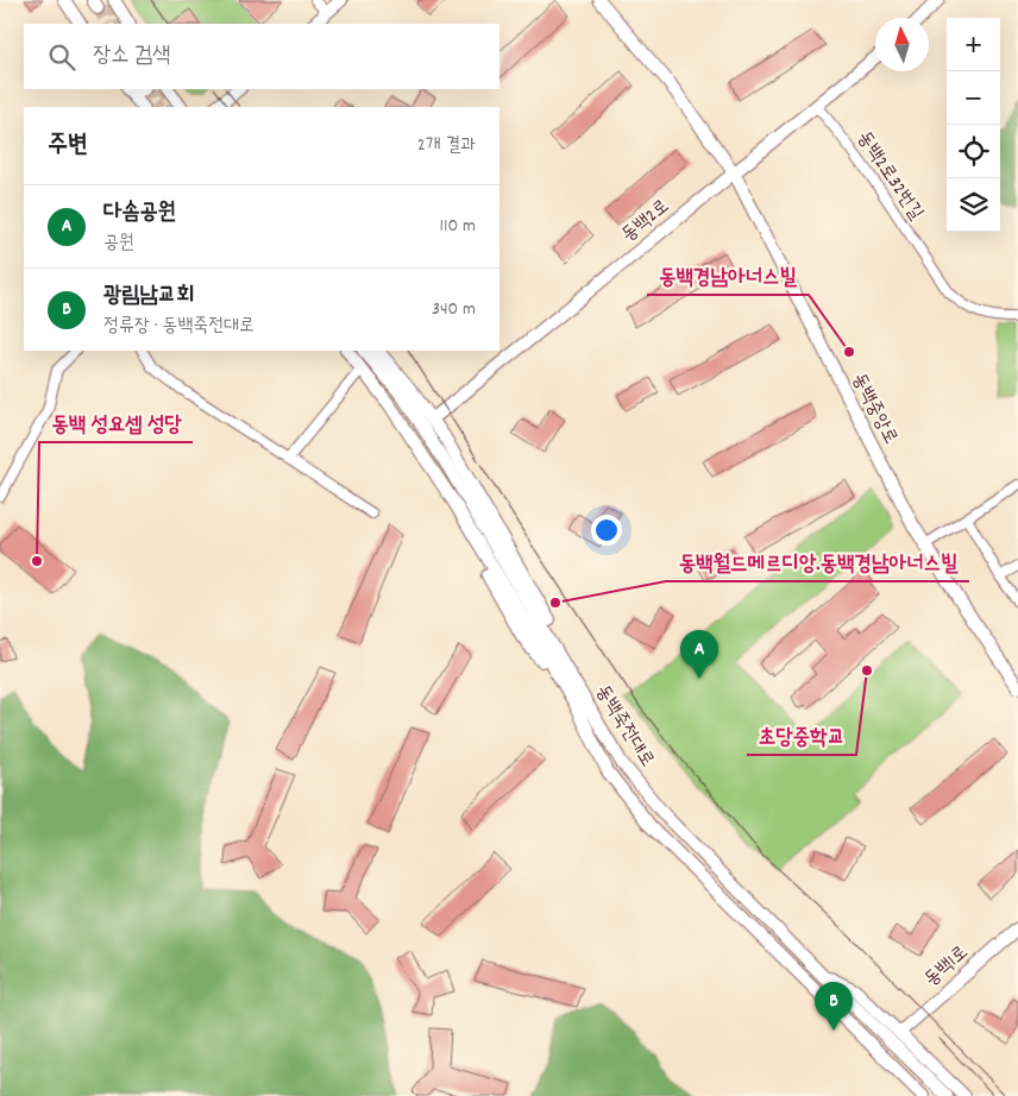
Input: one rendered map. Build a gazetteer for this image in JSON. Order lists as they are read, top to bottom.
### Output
{
  "streets": {
    "main road": [
      "동백2로",
      "동백중앙로",
      "동백죽전대로",
      "동백1로"
    ],
    "street": ["동백2로32번길"]
  },
  "crossings": [
    ["동백2로32번길", "동백2로"],
    ["동백2로", "동백중앙로"]
  ],
  "places": [
    "동백경남아너스빌",
    "동백 성요셉 성당",
    "동백월드메르디앙.동백경남아너스빌",
    "초당중학교"
  ],
  "north": "top",
  "page": {
    "map_buttons": ["+", "−"],
    "search": "장소 검색",
    "heading": ["주변", "2개 결과"],
    "list": [
      {
        "mark": "A",
        "name": "다솜공원",
        "note": "공원",
        "value": "110 m"
      },
      {
        "mark": "B",
        "name": "광림남교회",
        "note": "정류장 · 동백죽전대로",
        "value": "340 m"
      }
    ],
    "pins": ["A", "B"]
  }
}
